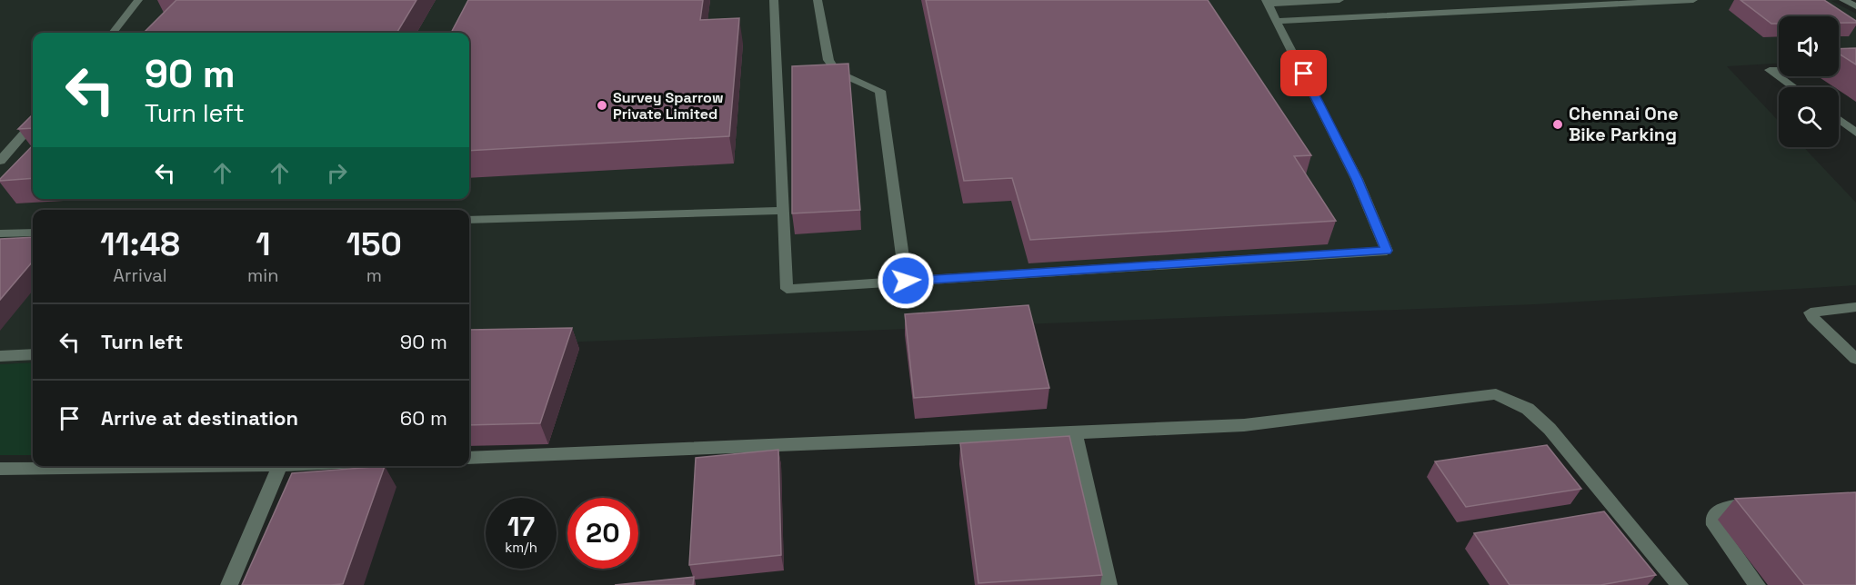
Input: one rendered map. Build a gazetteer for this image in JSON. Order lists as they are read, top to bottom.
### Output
{
  "places": ["Survey Sparrow Private Limited", "Chennai One Bike Parking"],
  "page": {
    "turn": ["90 m", "Turn left"],
    "eta": [
      "11:48",
      "Arrival",
      "1",
      "min",
      "150",
      "m"
    ],
    "list": [
      {
        "name": "Turn left",
        "value": "90 m"
      },
      {
        "name": "Arrive at destination",
        "value": "60 m"
      }
    ],
    "speed": "17 km/h",
    "limit": "20"
  }
}
